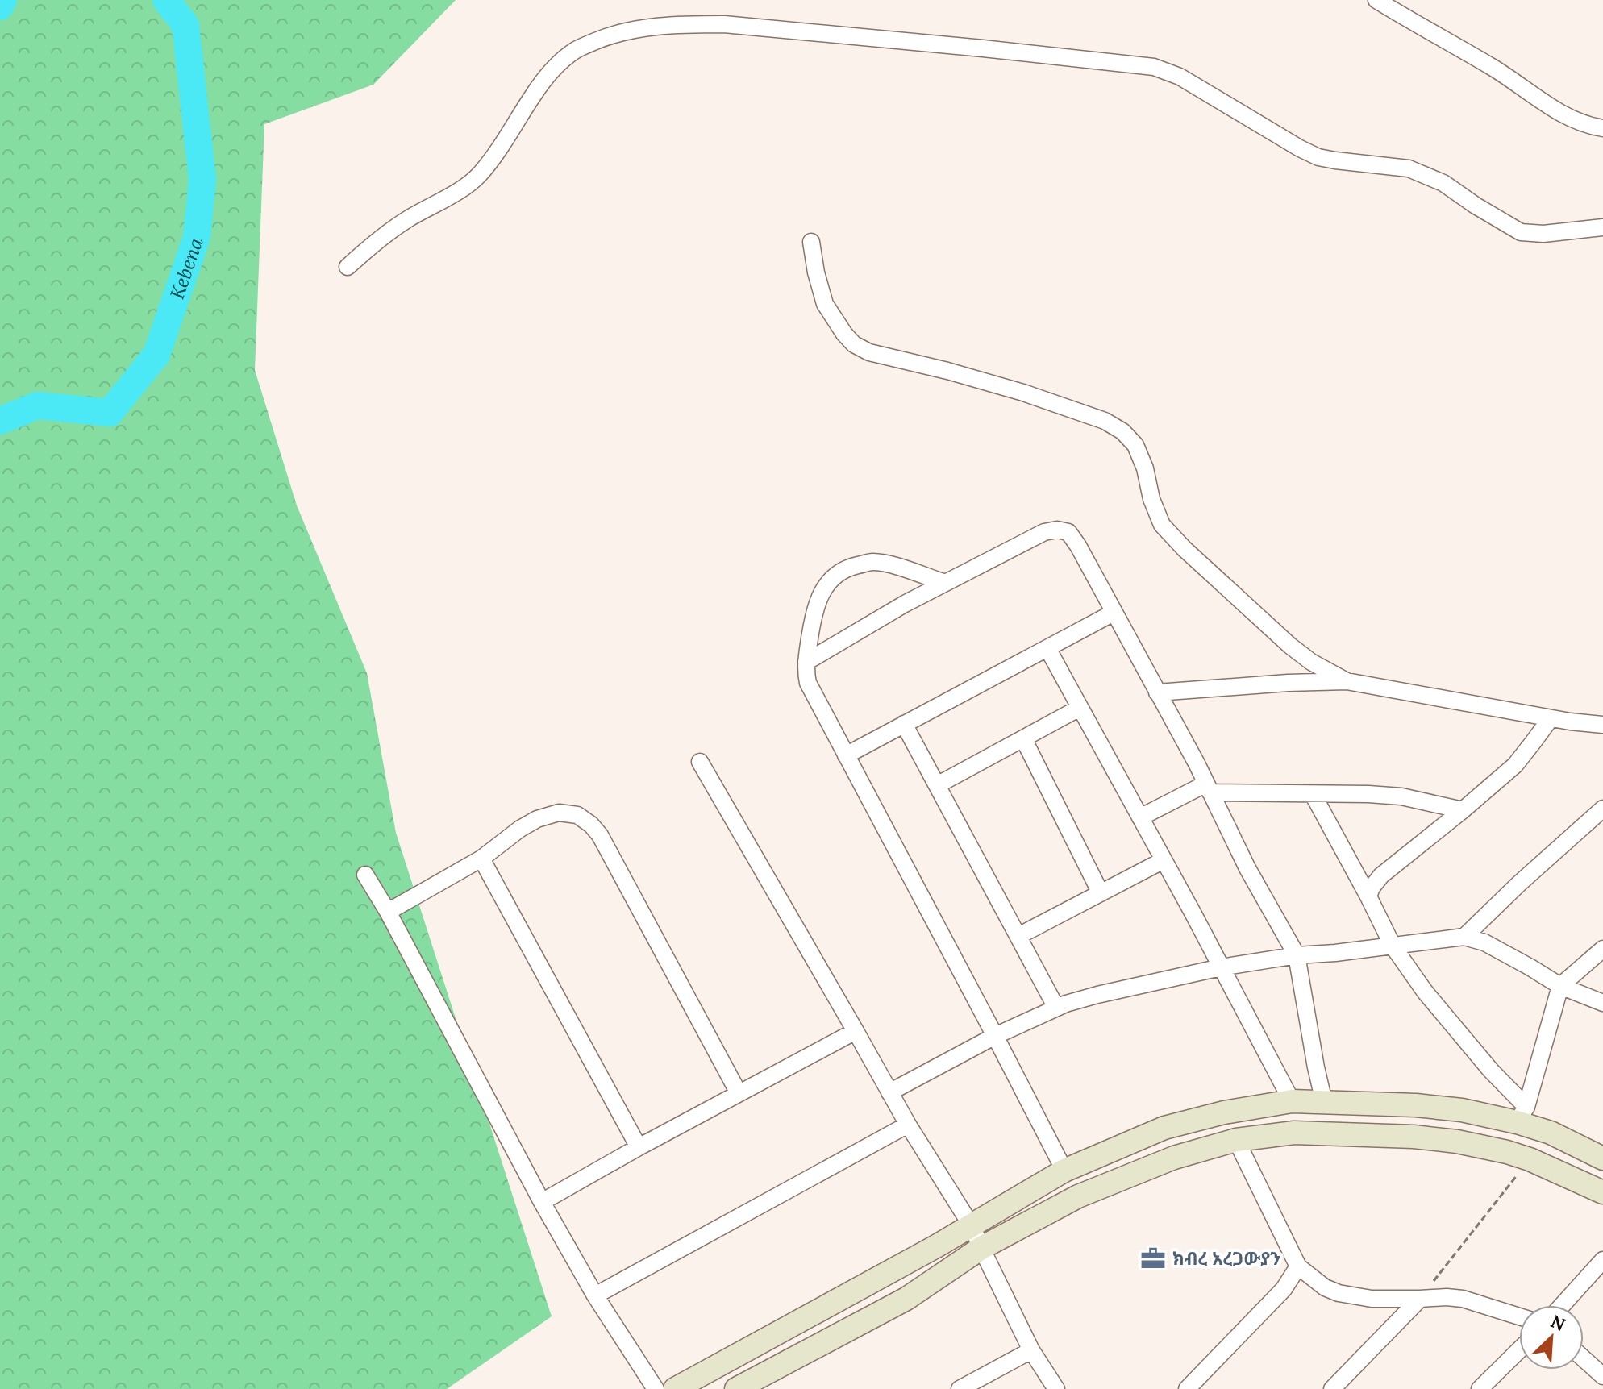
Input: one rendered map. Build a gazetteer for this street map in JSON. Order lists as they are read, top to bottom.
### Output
{
  "water": ["Kebena"],
  "places": {
    "office": ["ክብረ አረጋውያን"]
  },
  "north": "top right"
}
